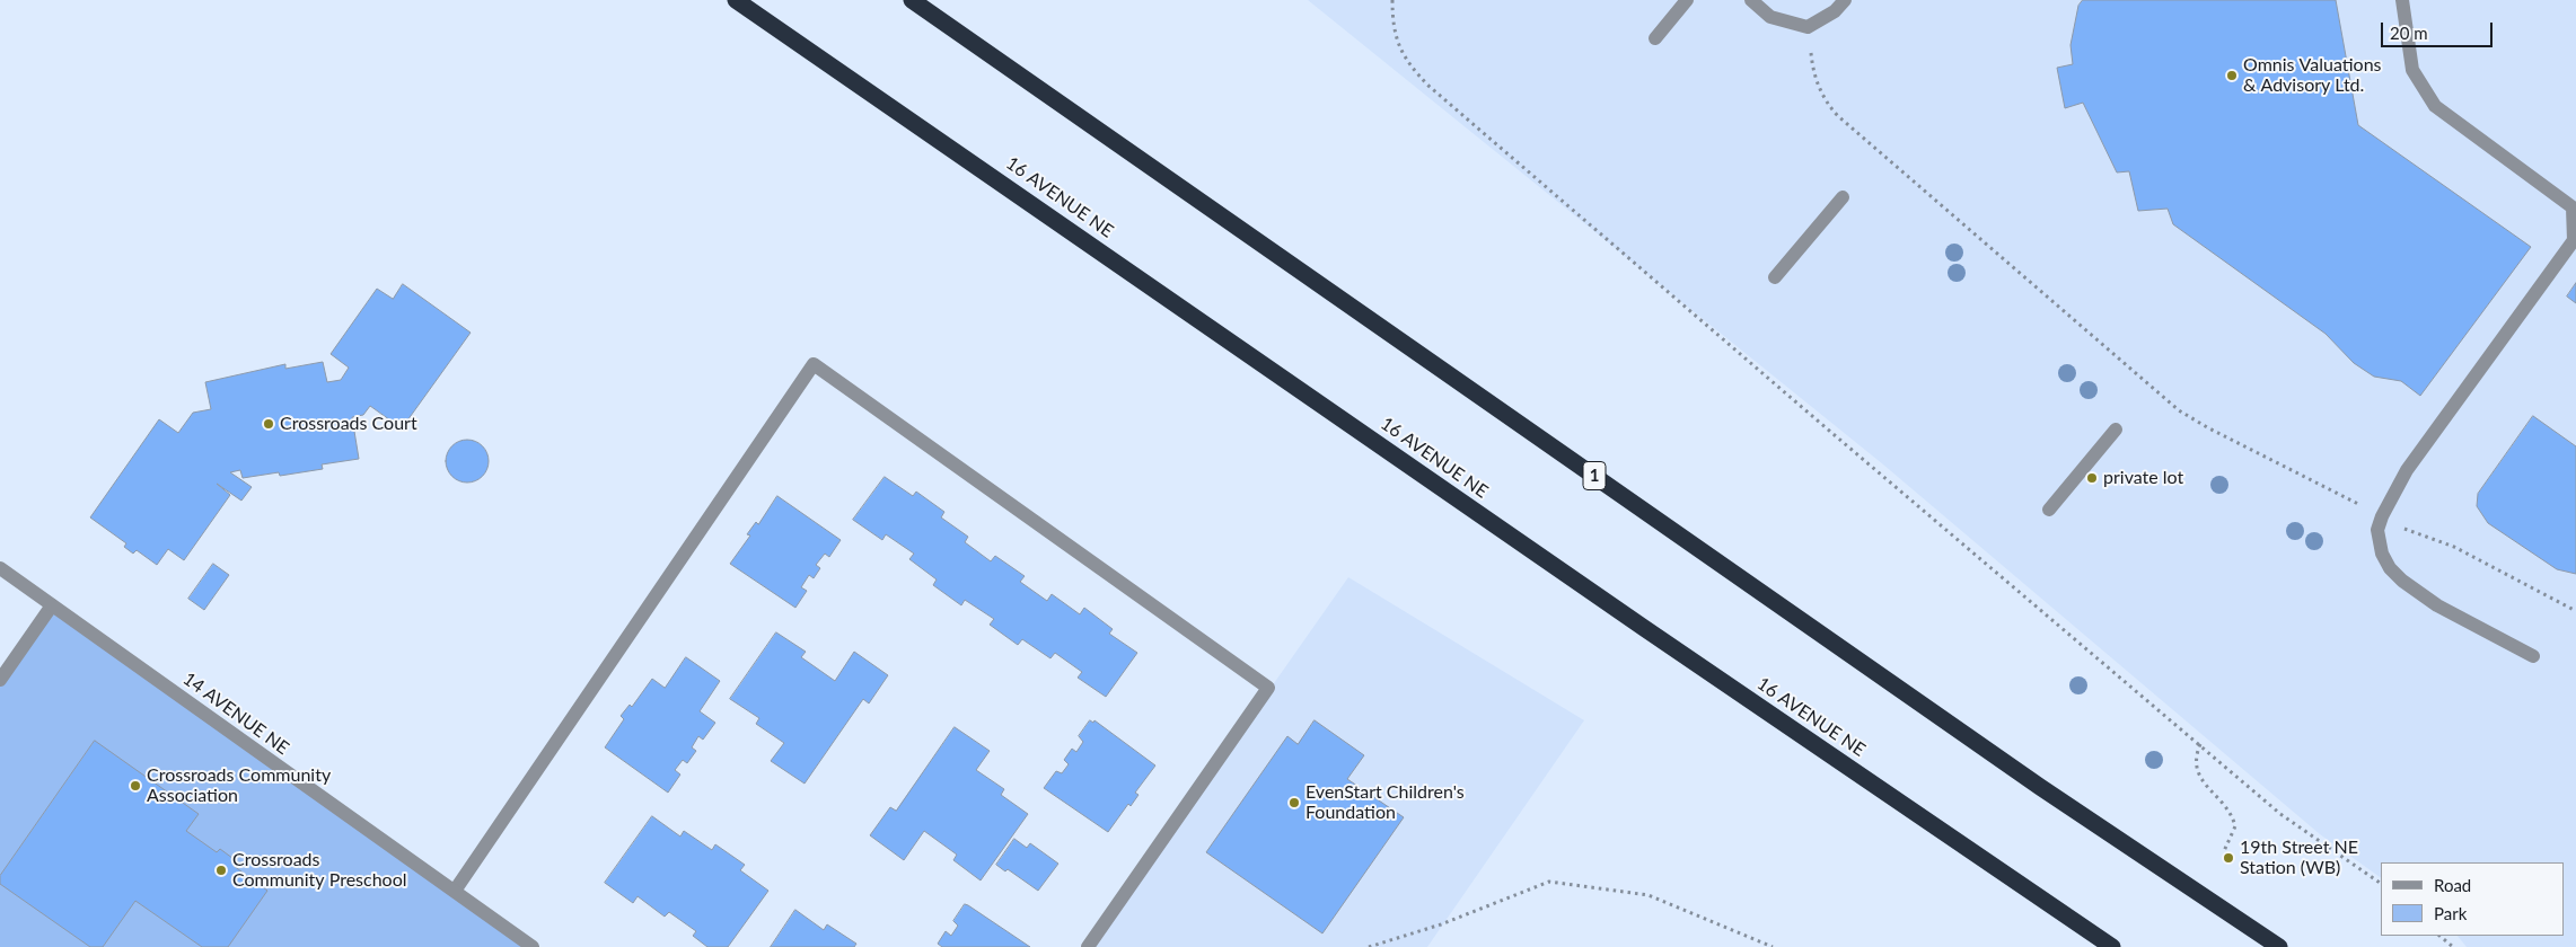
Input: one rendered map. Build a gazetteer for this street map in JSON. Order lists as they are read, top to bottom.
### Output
{
  "streets": {
    "highway": ["16 AVENUE NE", "1"],
    "street": ["14 AVENUE NE"]
  },
  "places": [
    "Omnis Valuations & Advisory Ltd.",
    "Crossroads Court",
    "private lot",
    "Crossroads Community Association",
    "EvenStart Children's Foundation",
    "19th Street NE Station (WB)",
    "Crossroads Community Preschool"
  ],
  "legend": ["Road", "Park"],
  "scale_bar": "20 m"
}
